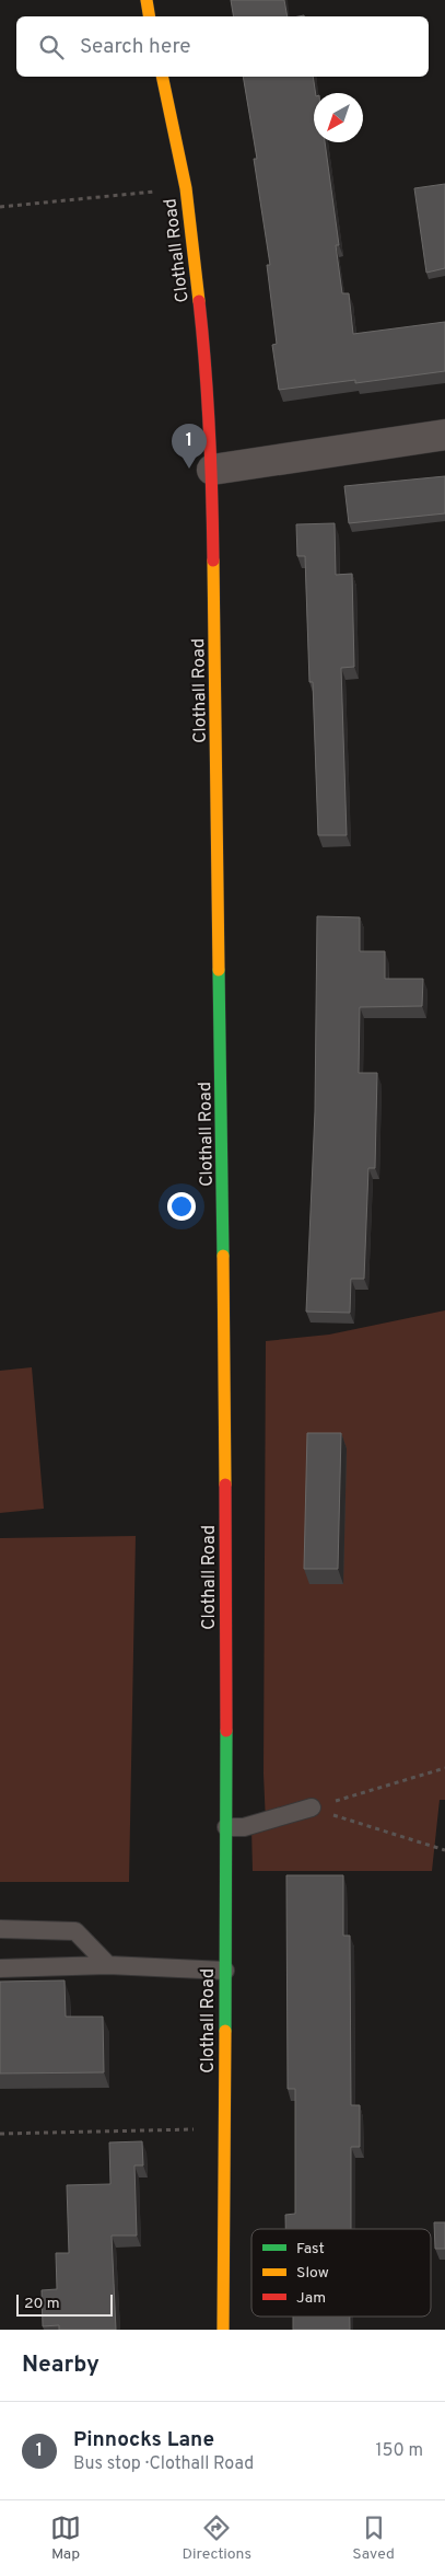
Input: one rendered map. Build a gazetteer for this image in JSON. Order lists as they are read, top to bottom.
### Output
{
  "streets": {
    "main road": ["Clothall Road"]
  },
  "legend": ["Fast", "Slow", "Jam"],
  "scale_bar": "20 m",
  "north": "bottom left",
  "page": {
    "search": "Search here",
    "pins": "1",
    "scale": "20 m",
    "heading": "Nearby",
    "list": [
      {
        "mark": "1",
        "name": "Pinnocks Lane",
        "note": "Bus stop · Clothall Road",
        "value": "150 m"
      }
    ],
    "nav": ["Map", "Directions", "Saved"]
  }
}
